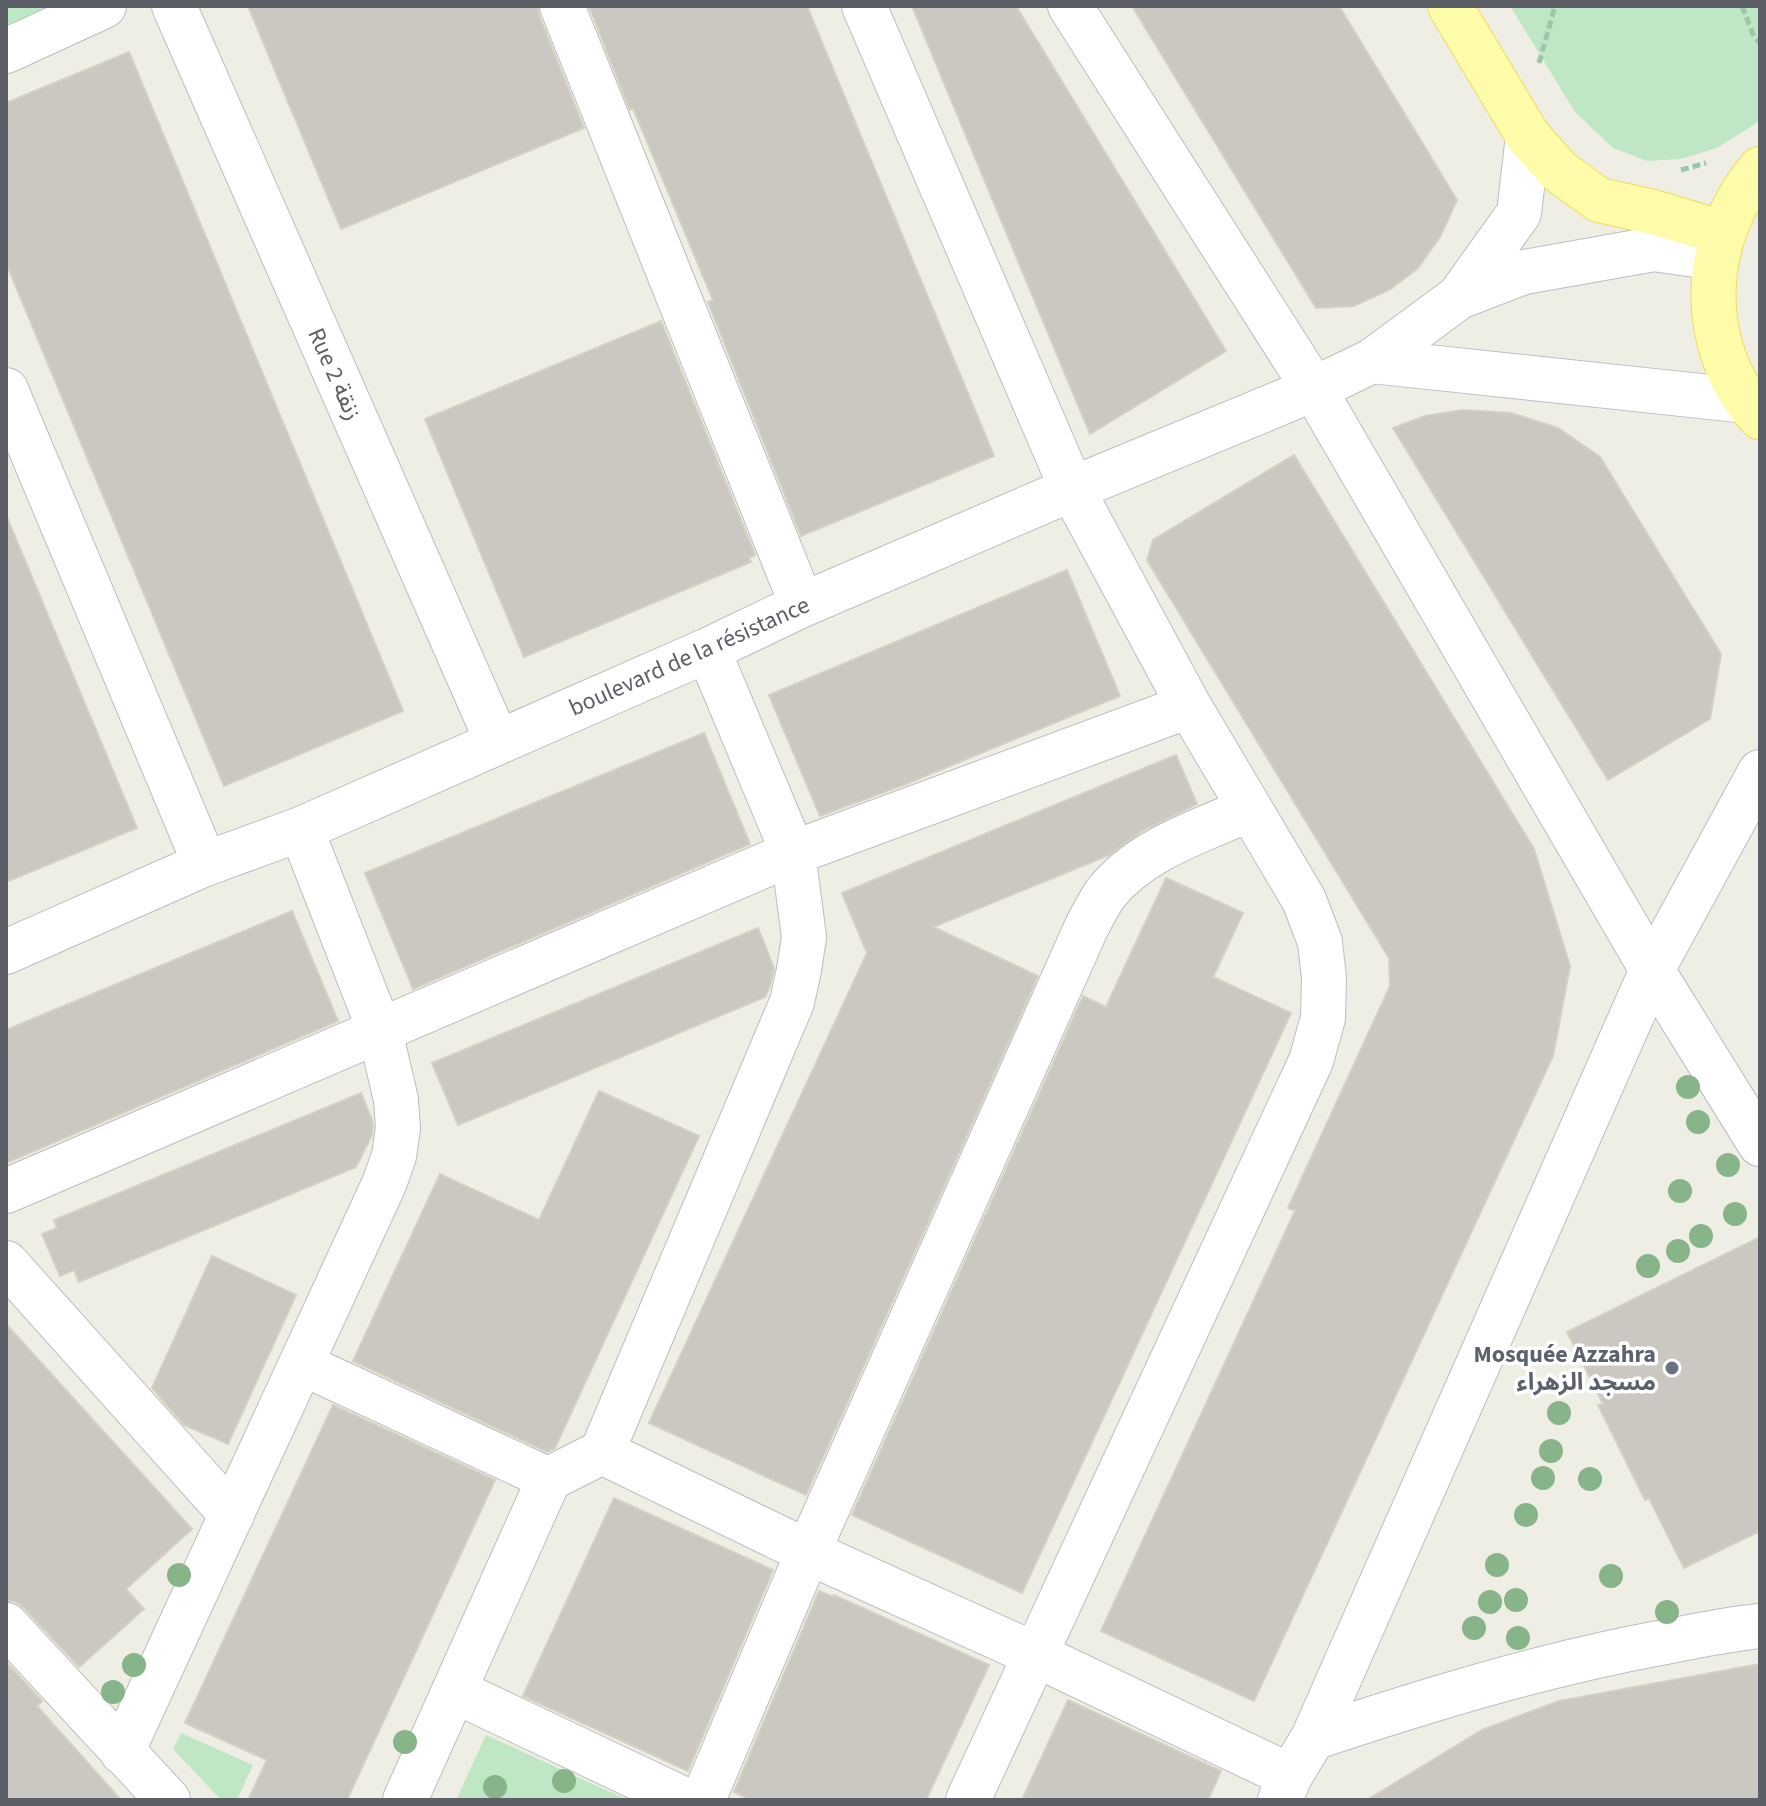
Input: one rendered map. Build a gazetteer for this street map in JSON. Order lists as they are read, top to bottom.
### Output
{
  "streets": {
    "street": ["Rue 2 زنقة", "boulevard de la résistance"]
  },
  "crossings": [
    ["Rue 2 زنقة", "boulevard de la résistance"]
  ],
  "places": ["Mosquée Azzahra مسجد الزهراء"]
}
